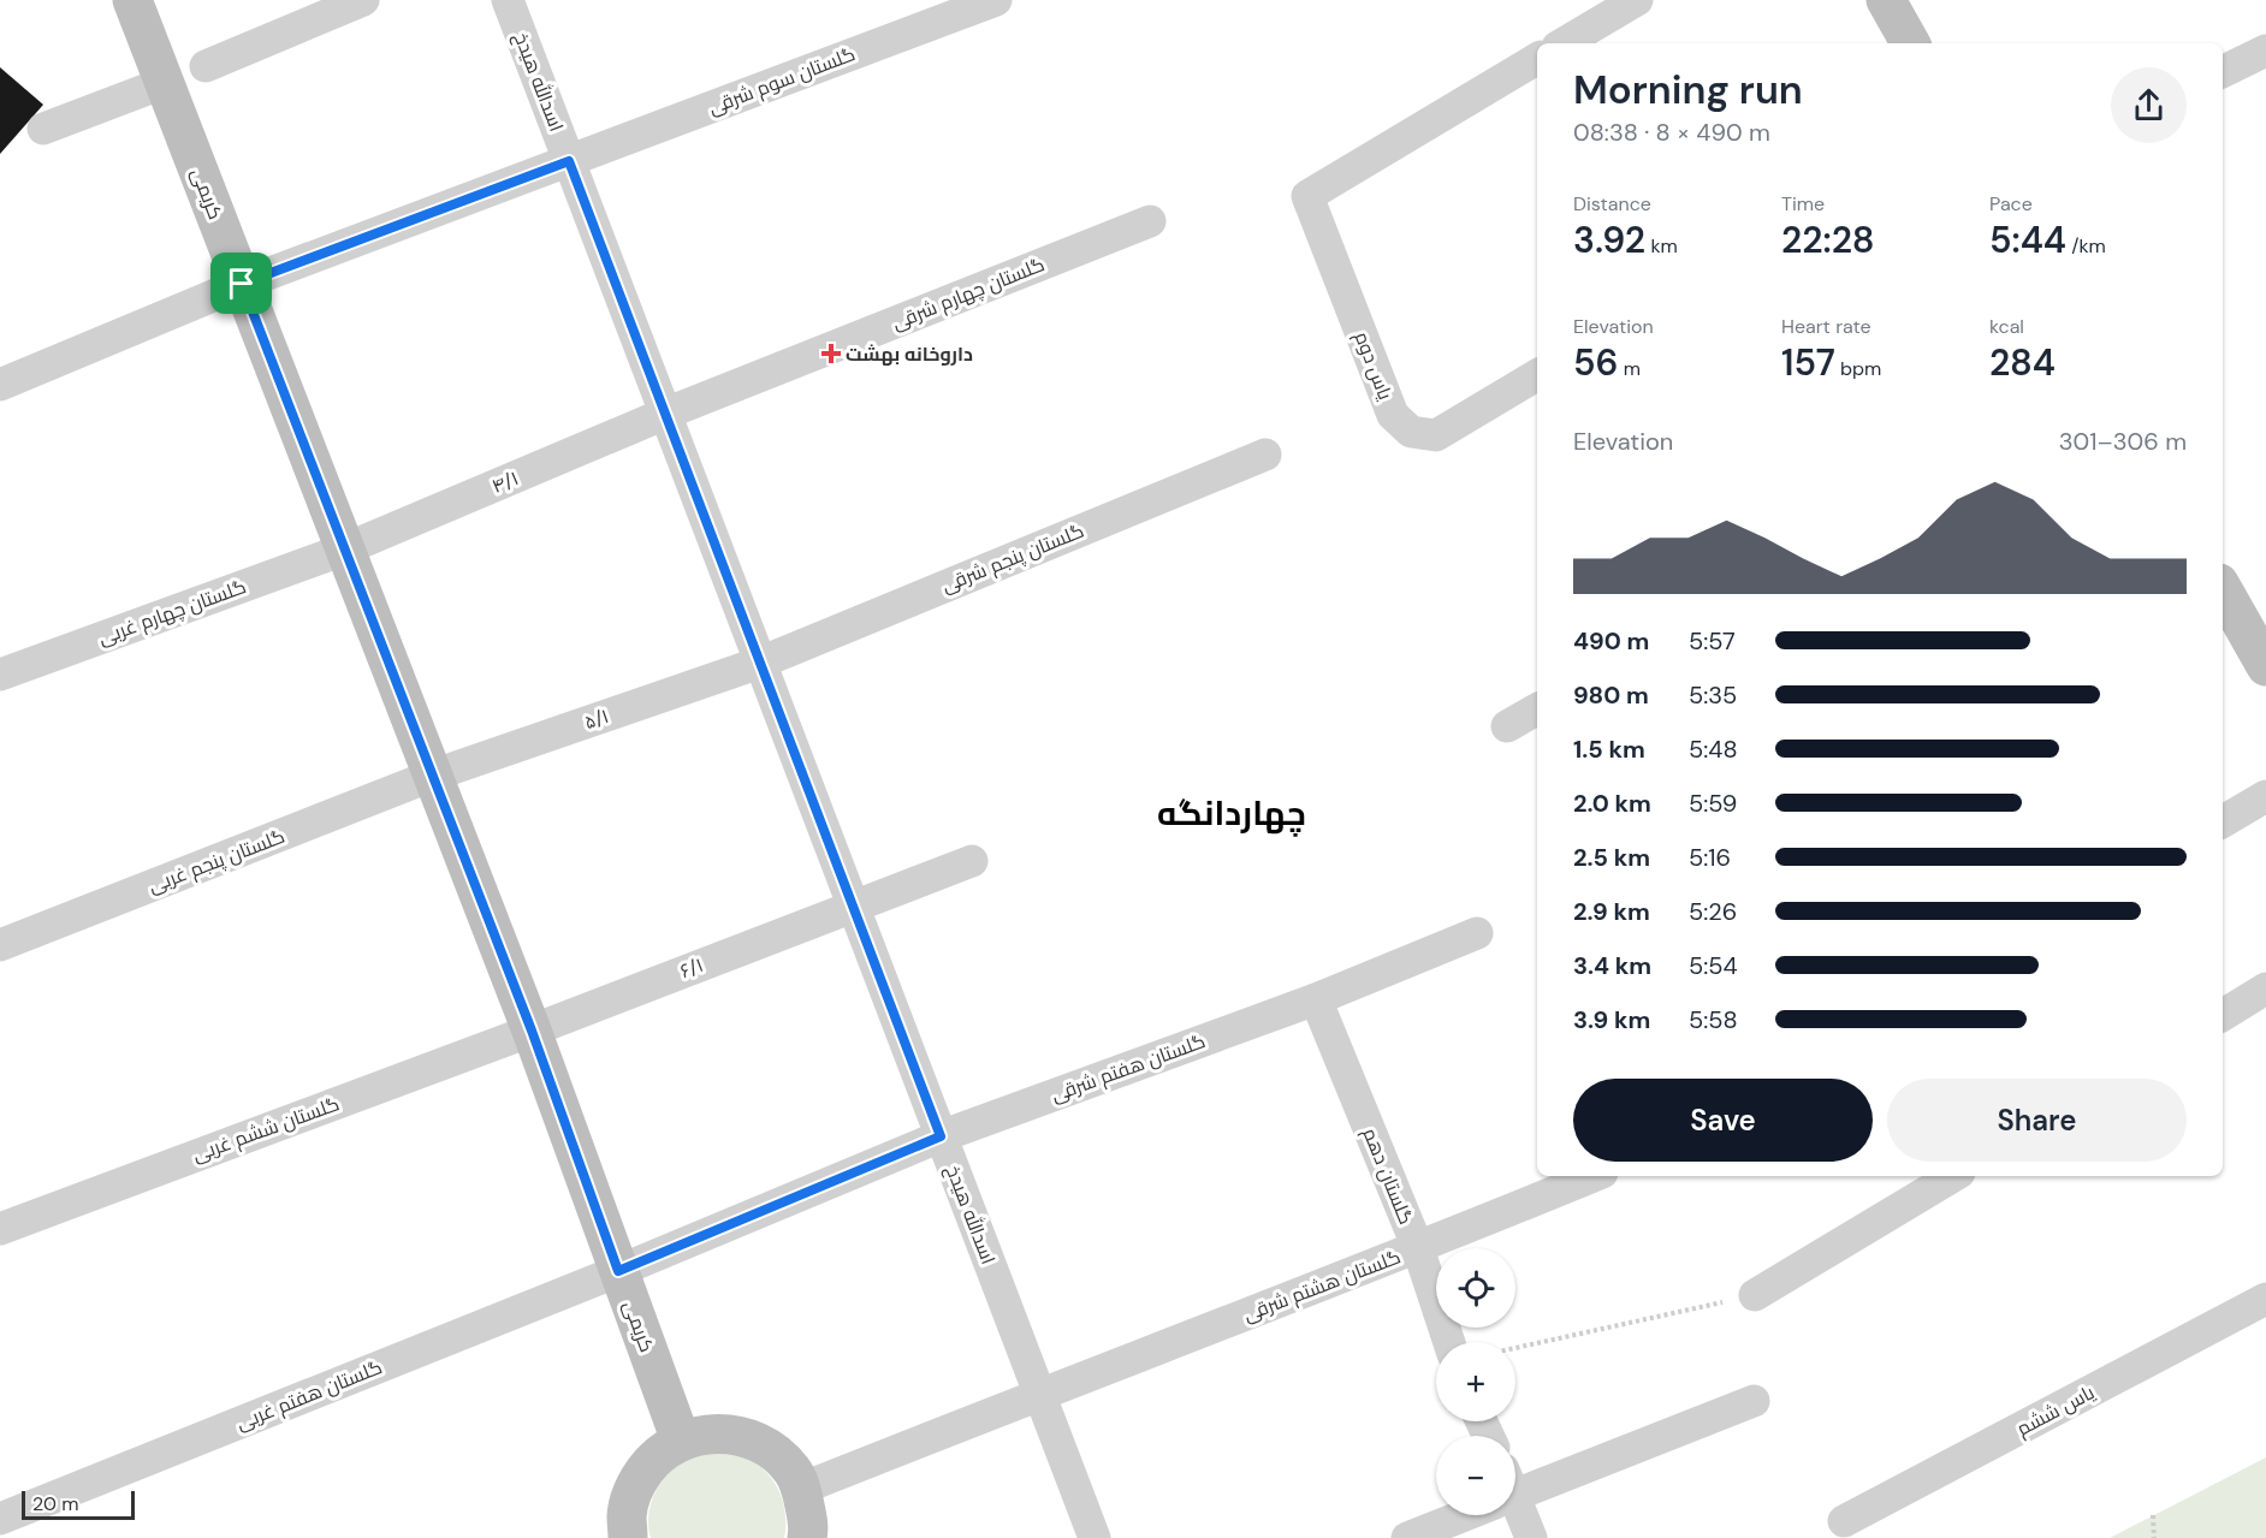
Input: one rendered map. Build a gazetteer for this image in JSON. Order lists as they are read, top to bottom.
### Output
{
  "streets": {
    "street": [
      "گلستان سوم شرقی",
      "اسدالله هیدخ",
      "کریمی",
      "گلستان چهارم شرقی",
      "یاس دوم",
      "۴/۱",
      "گلستان پنجم شرقی",
      "گلستان چهارم غربی",
      "۵/۱",
      "گلستان پنجم غربی",
      "۶/۱",
      "گلستان هفتم شرقی",
      "گلستان ششم غربی",
      "گلستان دهم",
      "گلستان هشتم شرقی",
      "گلستان هفتم غربی",
      "یاس ششم"
    ]
  },
  "crossings": [
    ["گلستان سوم شرقی", "اسدالله هیدخ"],
    ["گلستان سوم شرقی", "کریمی"],
    ["اسدالله هیدخ", "گلستان چهارم شرقی"],
    ["اسدالله هیدخ", "۴/۱"],
    ["اسدالله هیدخ", "گلستان پنجم شرقی"],
    ["اسدالله هیدخ", "۵/۱"],
    ["اسدالله هیدخ", "۶/۱"],
    ["اسدالله هیدخ", "گلستان هفتم شرقی"],
    ["اسدالله هیدخ", "گلستان هشتم شرقی"],
    ["کریمی", "۴/۱"],
    ["کریمی", "گلستان چهارم غربی"],
    ["کریمی", "۵/۱"],
    ["کریمی", "گلستان پنجم غربی"],
    ["کریمی", "۶/۱"],
    ["کریمی", "گلستان هفتم شرقی"],
    ["کریمی", "گلستان ششم غربی"],
    ["کریمی", "گلستان هفتم غربی"],
    ["گلستان چهارم شرقی", "۴/۱"],
    ["۴/۱", "گلستان چهارم غربی"],
    ["گلستان پنجم شرقی", "۵/۱"],
    ["۵/۱", "گلستان پنجم غربی"],
    ["۶/۱", "گلستان ششم غربی"],
    ["گلستان هفتم شرقی", "گلستان دهم"],
    ["گلستان هفتم شرقی", "گلستان هفتم غربی"],
    ["گلستان دهم", "گلستان هشتم شرقی"]
  ],
  "districts": ["چهاردانگه"],
  "places": {
    "health": ["داروخانه بهشت"]
  },
  "scale_bar": "20 m",
  "page": {
    "heading": ["Morning run", "08:38 · 8 × 490 m"],
    "stats": [
      ["Distance", "3.92 km"],
      ["Time", "22:28"],
      ["Pace", "5:44 /km"],
      ["Elevation", "56 m"],
      ["Heart rate", "157 bpm"],
      ["kcal", "284"]
    ],
    "chart": ["Elevation", "301–306 m"],
    "list": [
      {
        "name": "490 m",
        "note": "5:57"
      },
      {
        "name": "980 m",
        "note": "5:35"
      },
      {
        "name": "1.5 km",
        "note": "5:48"
      },
      {
        "name": "2.0 km",
        "note": "5:59"
      },
      {
        "name": "2.5 km",
        "note": "5:16"
      },
      {
        "name": "2.9 km",
        "note": "5:26"
      },
      {
        "name": "3.4 km",
        "note": "5:54"
      },
      {
        "name": "3.9 km",
        "note": "5:58"
      }
    ],
    "buttons": ["Save", "Share"],
    "map_buttons": ["+", "−"],
    "scale": "20 m"
  }
}
